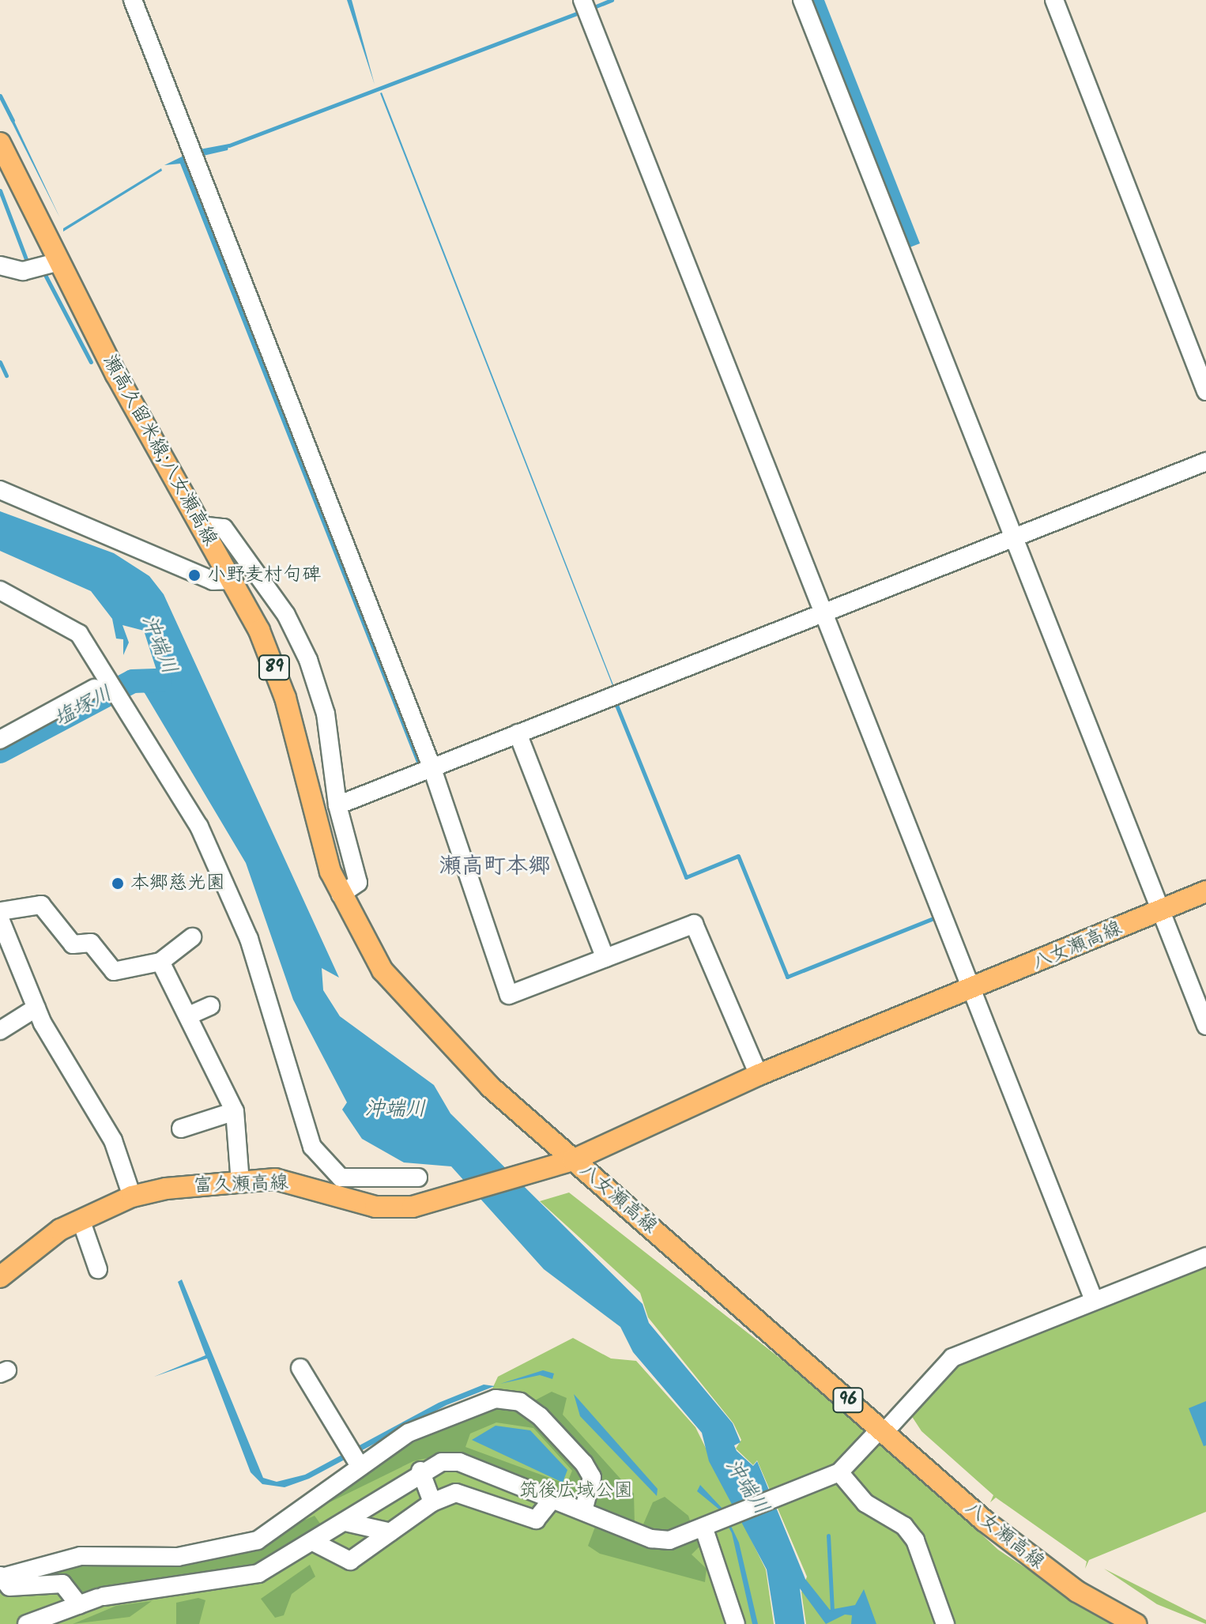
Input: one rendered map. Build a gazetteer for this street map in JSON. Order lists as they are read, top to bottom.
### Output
{
  "streets": {
    "main road": [
      "瀬高久留米線;八女瀬高線",
      "89",
      "八女瀬高線",
      "富久瀬高線",
      "96"
    ]
  },
  "crossings": [
    ["瀬高久留米線;八女瀬高線", "八女瀬高線"],
    ["瀬高久留米線;八女瀬高線", "富久瀬高線"],
    ["八女瀬高線", "富久瀬高線"]
  ],
  "districts": ["瀬高町本郷"],
  "water": ["沖端川", "塩塚川"],
  "parks": ["筑後広域公園"],
  "places": ["小野麦村句碑", "本郷慈光園"]
}
